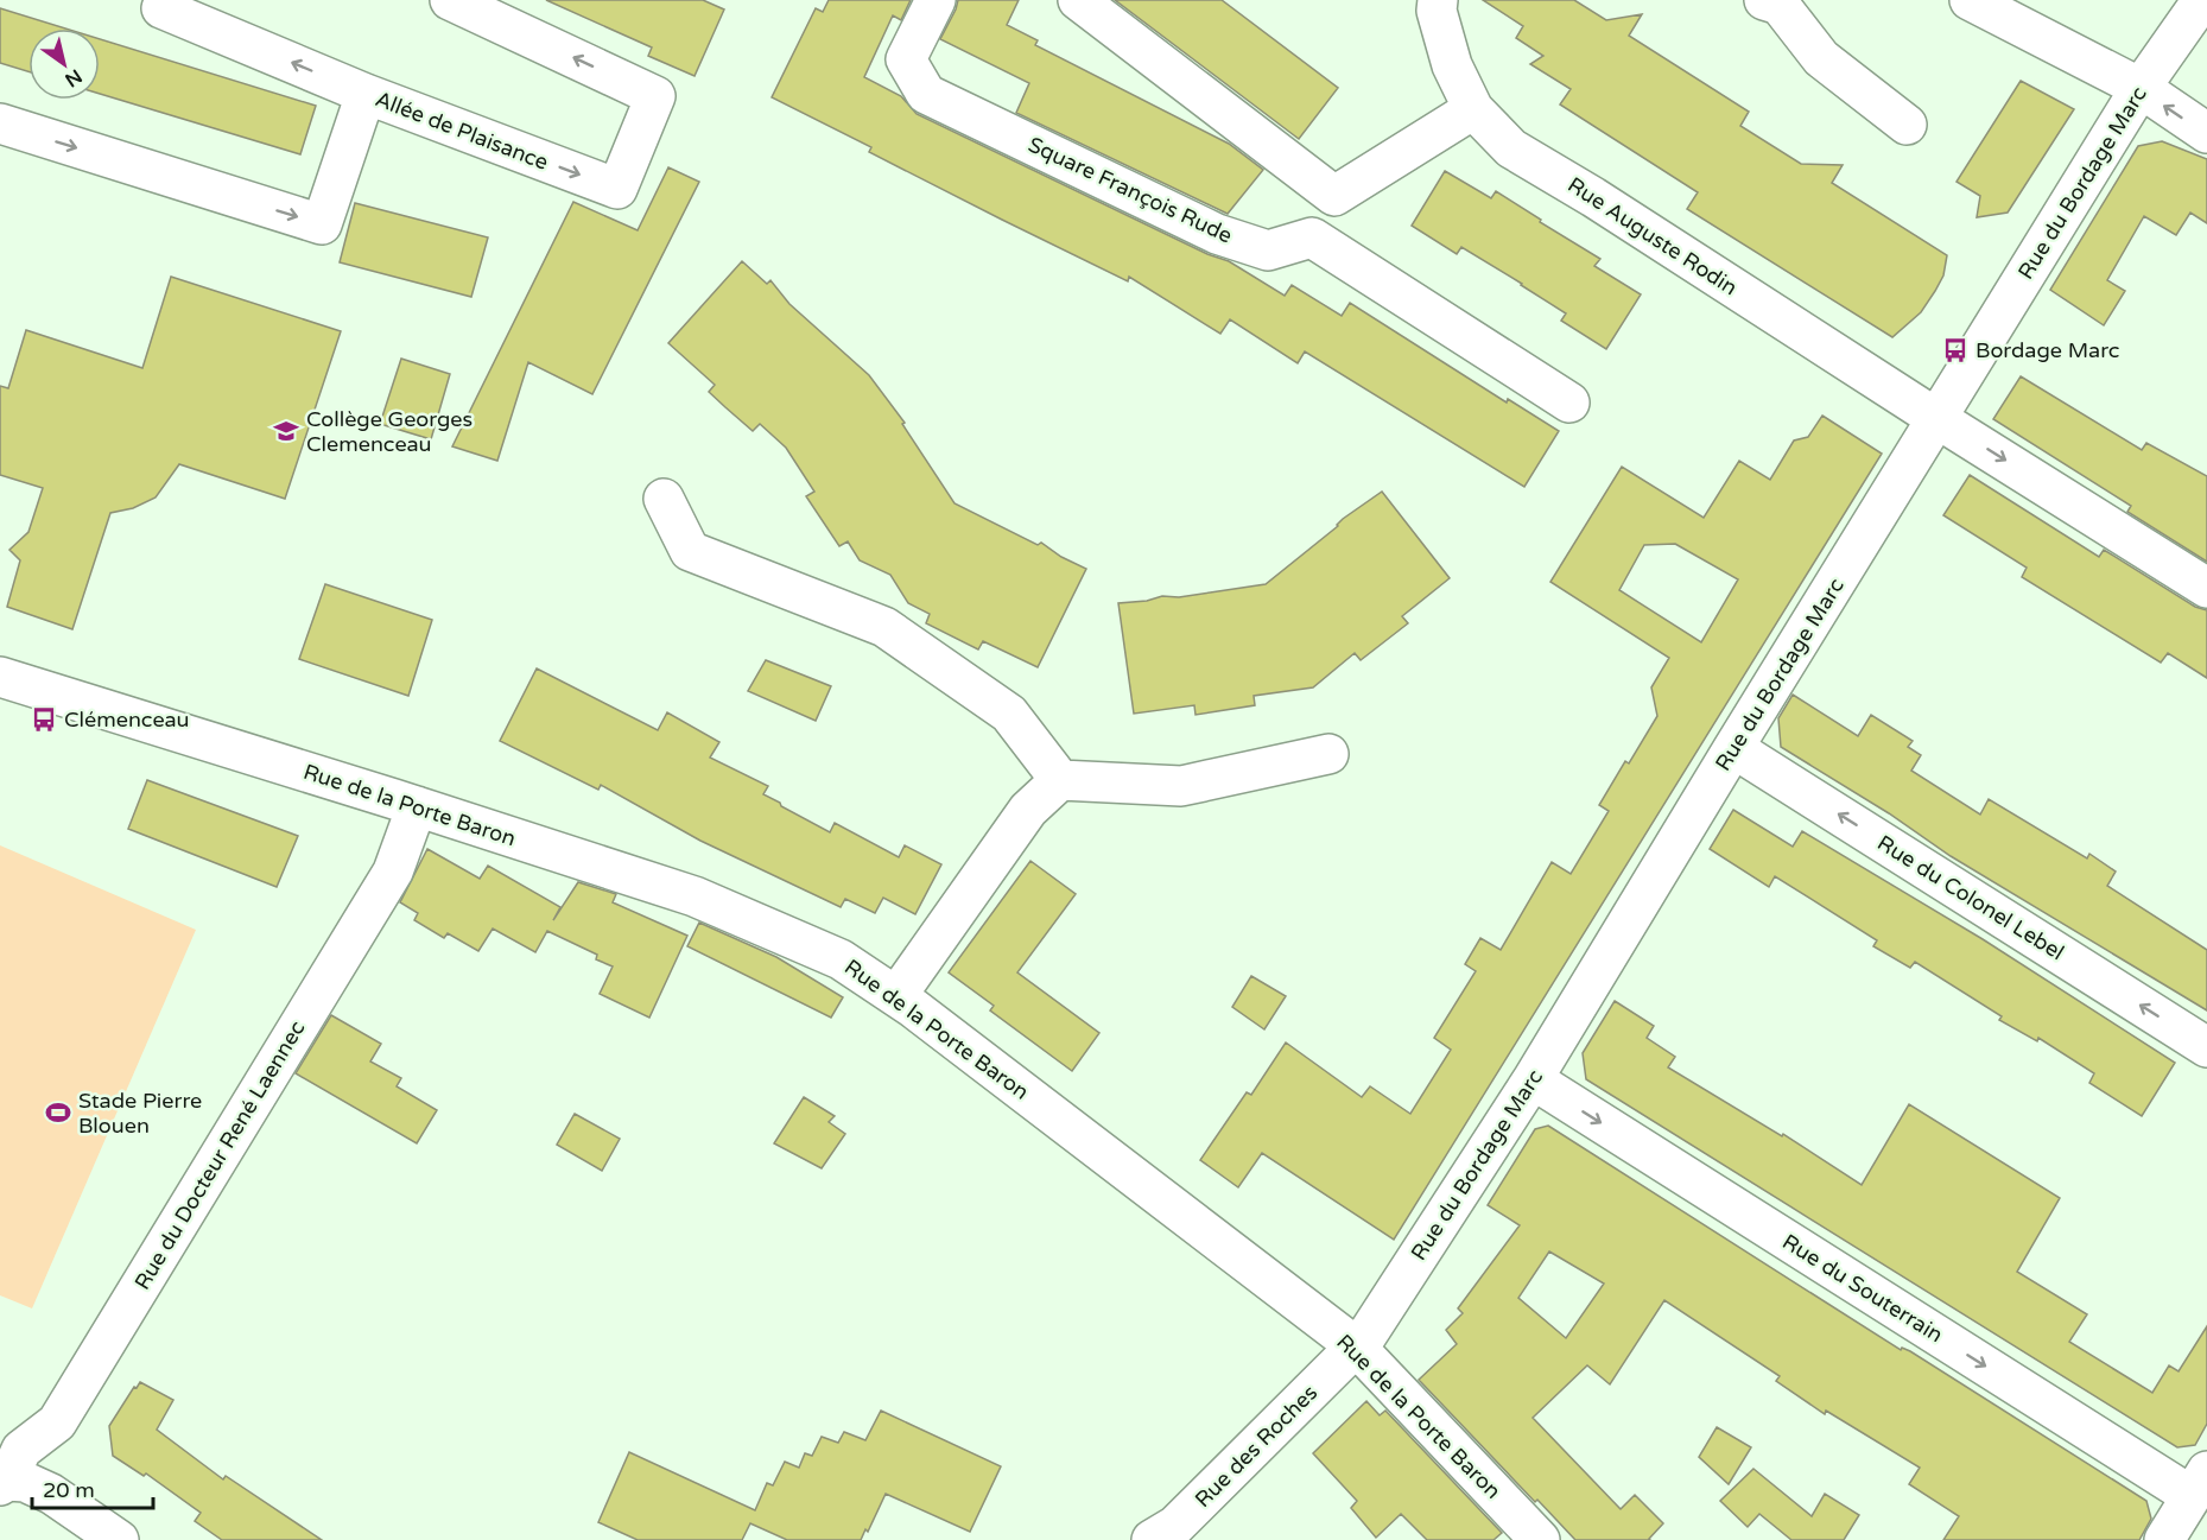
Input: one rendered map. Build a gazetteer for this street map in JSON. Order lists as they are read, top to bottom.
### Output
{
  "streets": {
    "street": [
      "Allée de Plaisance",
      "Rue du Bordage Marc",
      "Square François Rude",
      "Rue Auguste Rodin",
      "Rue de la Porte Baron",
      "Rue du Colonel Lebel",
      "Rue du Docteur René Laennec",
      "Rue du Souterrain",
      "Rue des Roches"
    ]
  },
  "crossings": [
    ["Rue du Bordage Marc", "Rue Auguste Rodin"],
    ["Rue du Bordage Marc", "Rue de la Porte Baron"],
    ["Rue du Bordage Marc", "Rue du Colonel Lebel"],
    ["Rue du Bordage Marc", "Rue du Souterrain"],
    ["Rue du Bordage Marc", "Rue des Roches"],
    ["Rue de la Porte Baron", "Rue du Docteur René Laennec"],
    ["Rue de la Porte Baron", "Rue des Roches"]
  ],
  "one_way": ["Rue du Colonel Lebel", "Rue du Souterrain"],
  "places": {
    "bus stop": ["Bordage Marc", "Clémenceau"],
    "school or university": ["Collège Georges Clemenceau"],
    "sports": ["Stade Pierre Blouen"]
  },
  "scale_bar": "20 m",
  "north": "bottom right"
}
